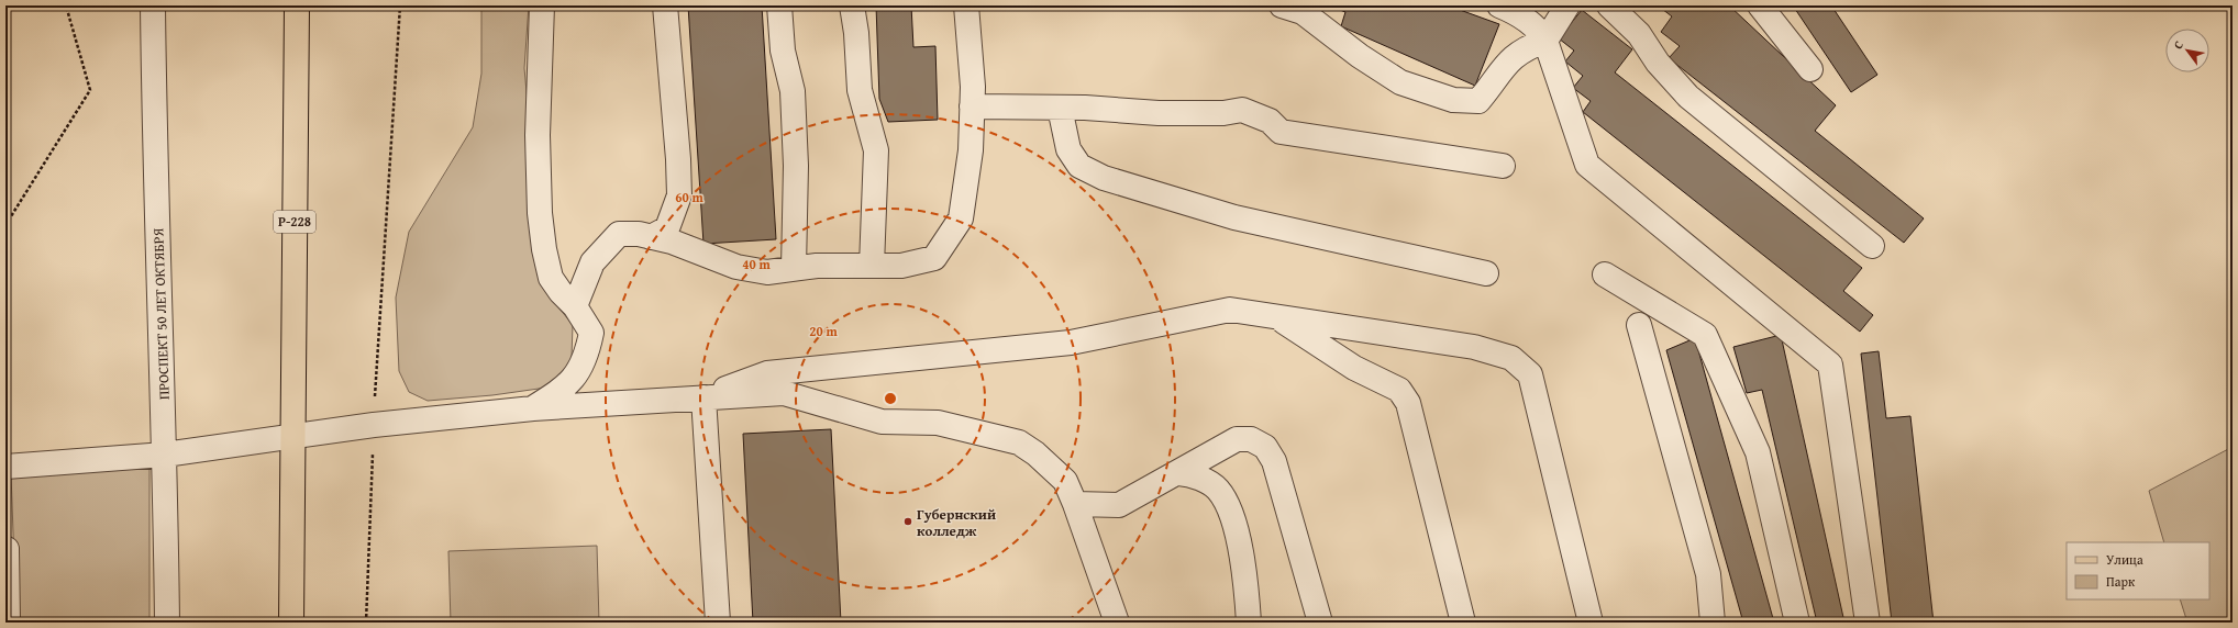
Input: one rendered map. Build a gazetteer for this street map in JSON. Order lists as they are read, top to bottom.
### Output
{
  "streets": {
    "main road": ["Р-228"],
    "street": ["ПРОСПЕКТ 50 ЛЕТ ОКТЯБРЯ"]
  },
  "places": ["Губернский колледж"],
  "legend": ["Улица", "Парк"],
  "north": "top left",
  "rings": ["60 m", "40 m", "20 m"]
}
